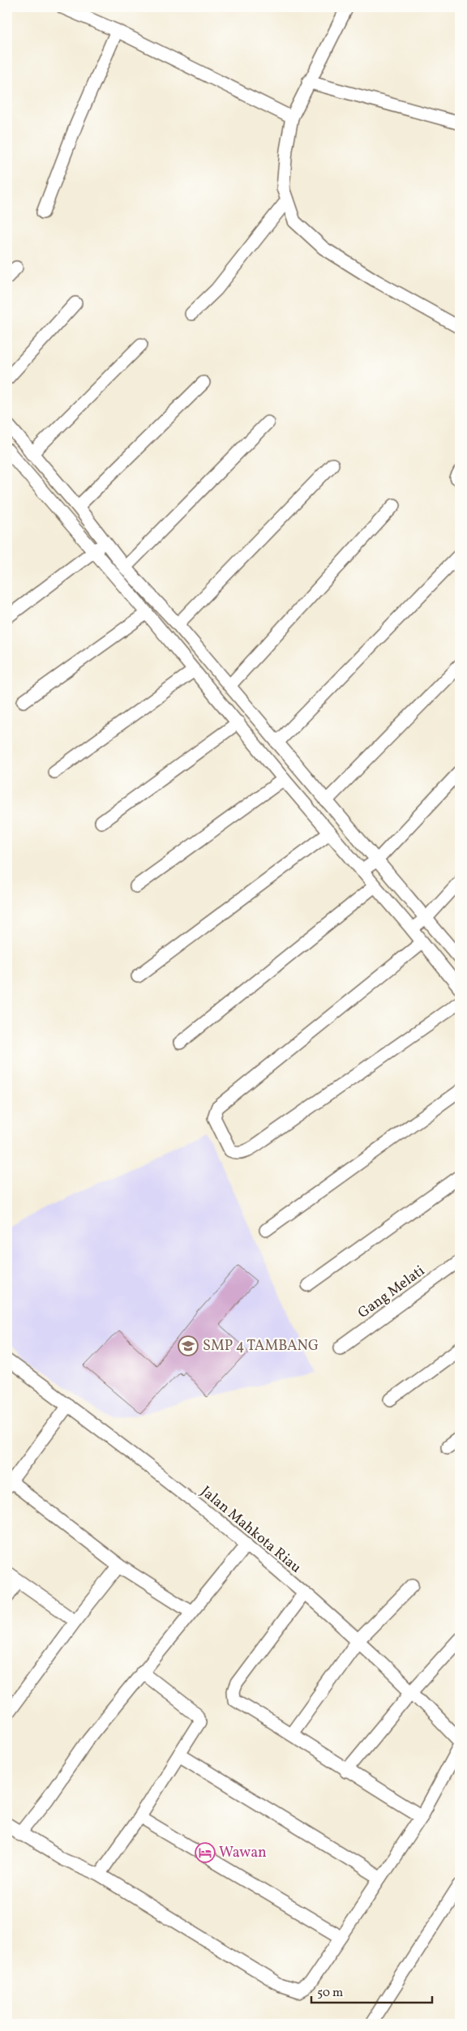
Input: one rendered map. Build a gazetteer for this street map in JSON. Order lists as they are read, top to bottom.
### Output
{
  "streets": {
    "street": ["Gang Melati", "Jalan Mahkota Riau"]
  },
  "places": {
    "school or university": ["SMP 4 TAMBANG"],
    "hotel": ["Wawan"]
  },
  "scale_bar": "50 m"
}
